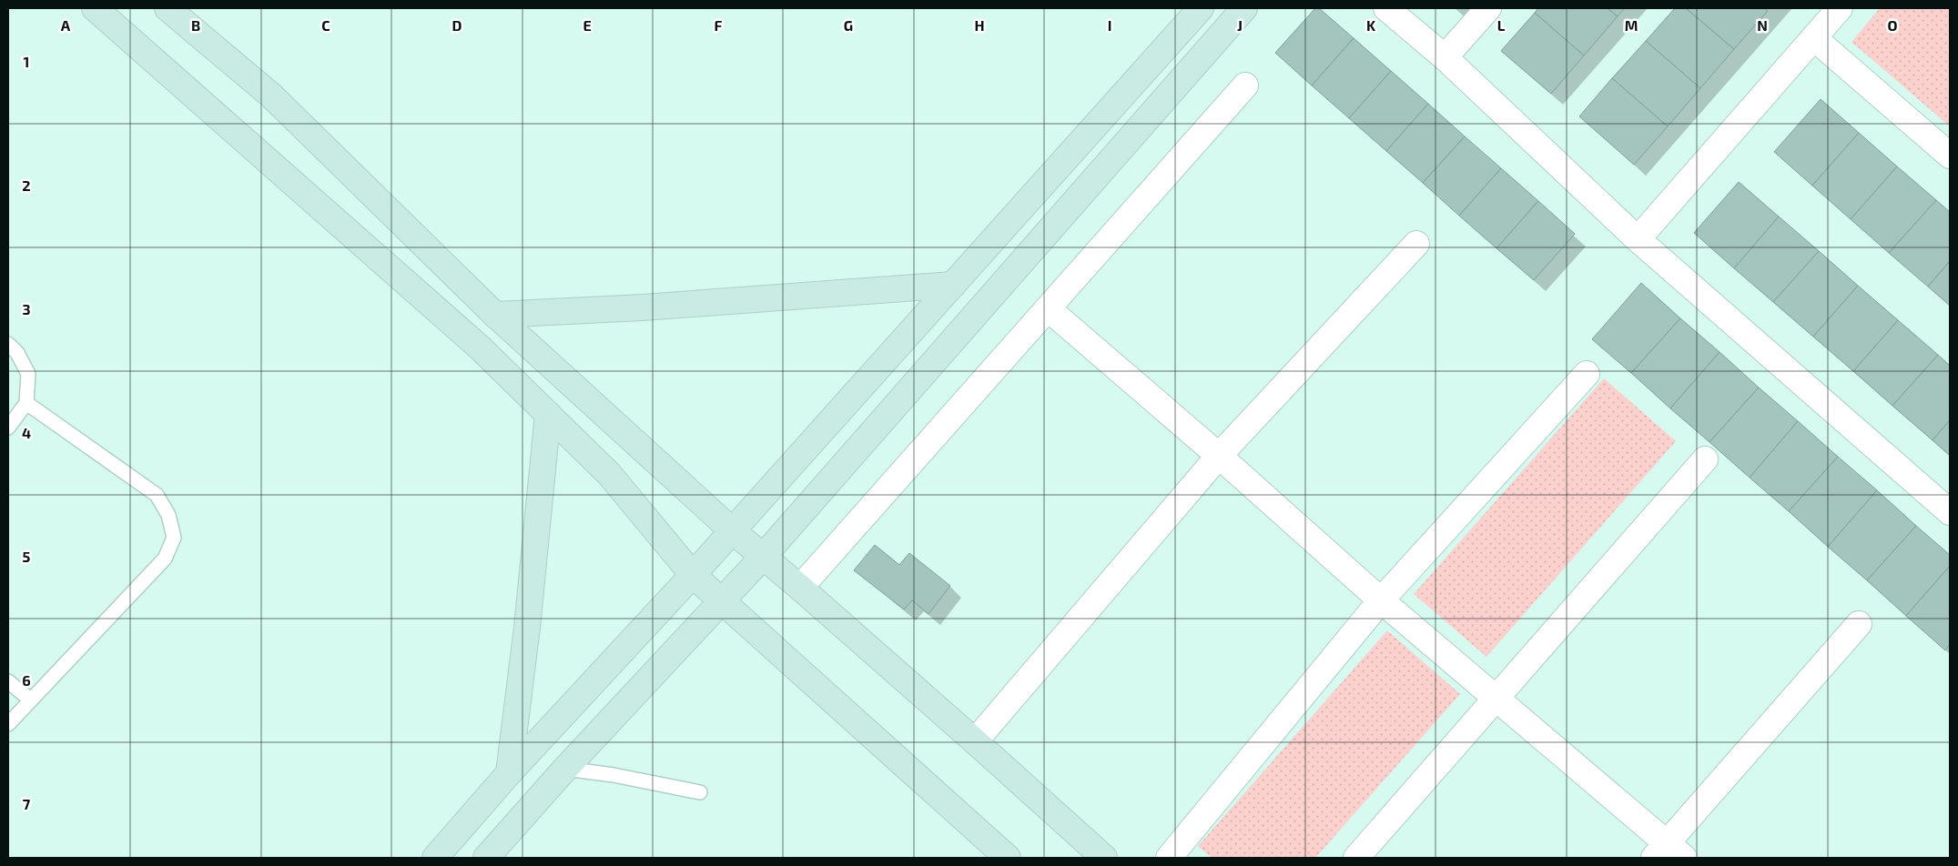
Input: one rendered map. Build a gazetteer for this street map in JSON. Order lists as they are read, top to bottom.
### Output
{
  "grid": {
    "columns": [
      "A",
      "B",
      "C",
      "D",
      "E",
      "F",
      "G",
      "H",
      "I",
      "J",
      "K",
      "L",
      "M",
      "N",
      "O"
    ],
    "rows": [
      "1",
      "2",
      "3",
      "4",
      "5",
      "6",
      "7"
    ]
  }
}
